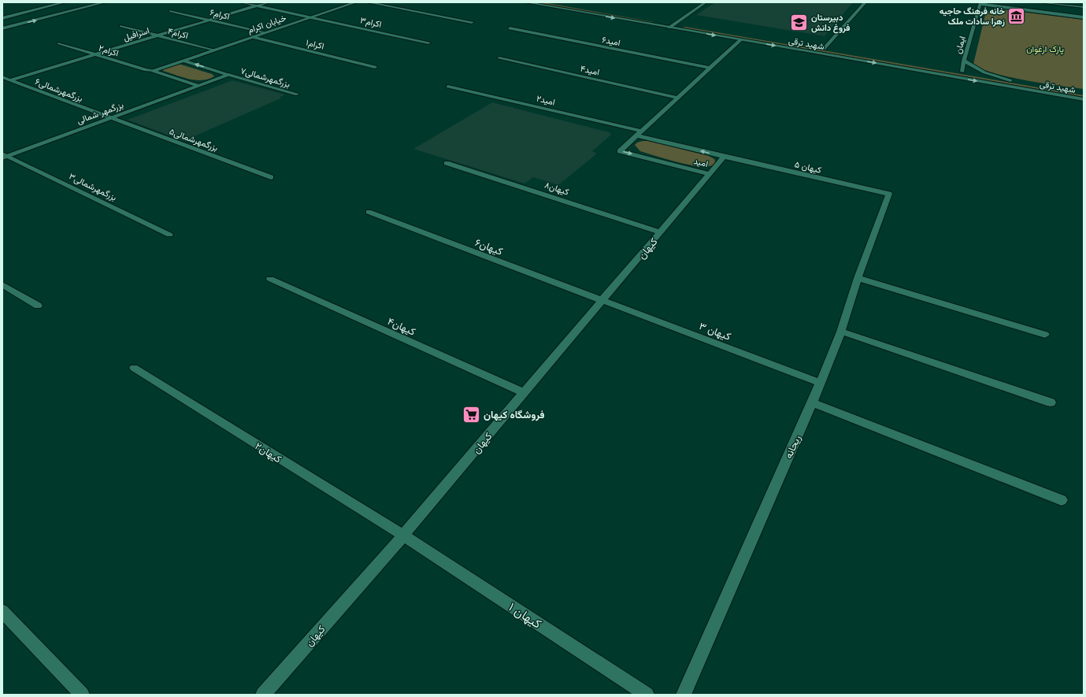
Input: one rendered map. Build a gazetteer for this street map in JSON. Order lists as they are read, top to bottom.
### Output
{
  "streets": {
    "street": [
      "اکرام۶",
      "اکرام۳",
      "خیابان اکرام",
      "اکرام۴",
      "اسرافیل",
      "امید۶",
      "شهید ترقی",
      "اکرام۱",
      "ایمان",
      "اکرام۲",
      "امید۴",
      "بزرگمهرشمالی۷",
      "بزرگمهرشمالی۶",
      "امید۲",
      "بزرگمهر شمالی",
      "بزرگمهرشمالی۵",
      "امید",
      "کیهان ۵",
      "بزرگمهرشمالی۳",
      "کیهان۸",
      "کیهان۶",
      "کیهان",
      "کیهان۴",
      "کیهان ۳",
      "ریحانه",
      "کیهان۲",
      "کیهان ۱"
    ]
  },
  "crossings": [
    ["اکرام۶", "خیابان اکرام"],
    ["اکرام۶", "اسرافیل"],
    ["اکرام۳", "خیابان اکرام"],
    ["اکرام۳", "اسرافیل"],
    ["خیابان اکرام", "اکرام۴"],
    ["خیابان اکرام", "اکرام۱"],
    ["خیابان اکرام", "اکرام۲"],
    ["اکرام۴", "اسرافیل"],
    ["اسرافیل", "اکرام۲"],
    ["اسرافیل", "بزرگمهرشمالی۶"],
    ["امید۶", "امید"],
    ["شهید ترقی", "امید"],
    ["امید۴", "امید"],
    ["بزرگمهرشمالی۶", "بزرگمهر شمالی"],
    ["بزرگمهرشمالی۶", "بزرگمهرشمالی۵"],
    ["امید۲", "امید"],
    ["بزرگمهر شمالی", "بزرگمهرشمالی۵"],
    ["بزرگمهر شمالی", "بزرگمهرشمالی۳"],
    ["امید", "کیهان ۵"],
    ["امید", "کیهان"],
    ["کیهان ۵", "ریحانه"],
    ["کیهان۸", "کیهان"],
    ["کیهان۶", "کیهان"],
    ["کیهان۶", "کیهان ۳"],
    ["کیهان", "کیهان۴"],
    ["کیهان", "کیهان ۳"],
    ["کیهان", "کیهان۲"],
    ["کیهان", "کیهان ۱"],
    ["کیهان ۳", "ریحانه"],
    ["کیهان۲", "کیهان ۱"]
  ],
  "parks": ["پارک ارغوان"],
  "places": {
    "museum": ["خانه فرهنگ حاجیه زهرا سادات ملک"],
    "school or university": ["دبیرستان فروغ دانش"],
    "supermarket": ["فروشگاه کیهان"]
  }
}
